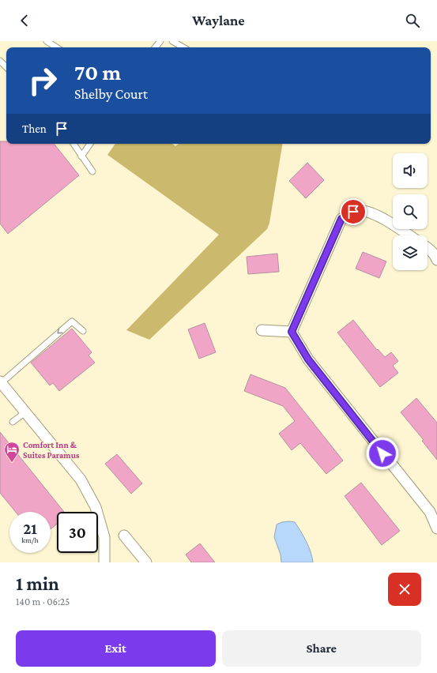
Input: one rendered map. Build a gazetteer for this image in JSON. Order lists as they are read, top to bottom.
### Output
{
  "places": {
    "hotel": ["Comfort Inn & Suites Paramus"]
  },
  "page": {
    "header": "Waylane",
    "turn": ["70 m", "Shelby Court"],
    "then": "Then",
    "speed": "21 km/h",
    "limit": "30",
    "heading": ["1 min", "140 m · 06:25"],
    "buttons": ["Exit", "Share"]
  }
}
